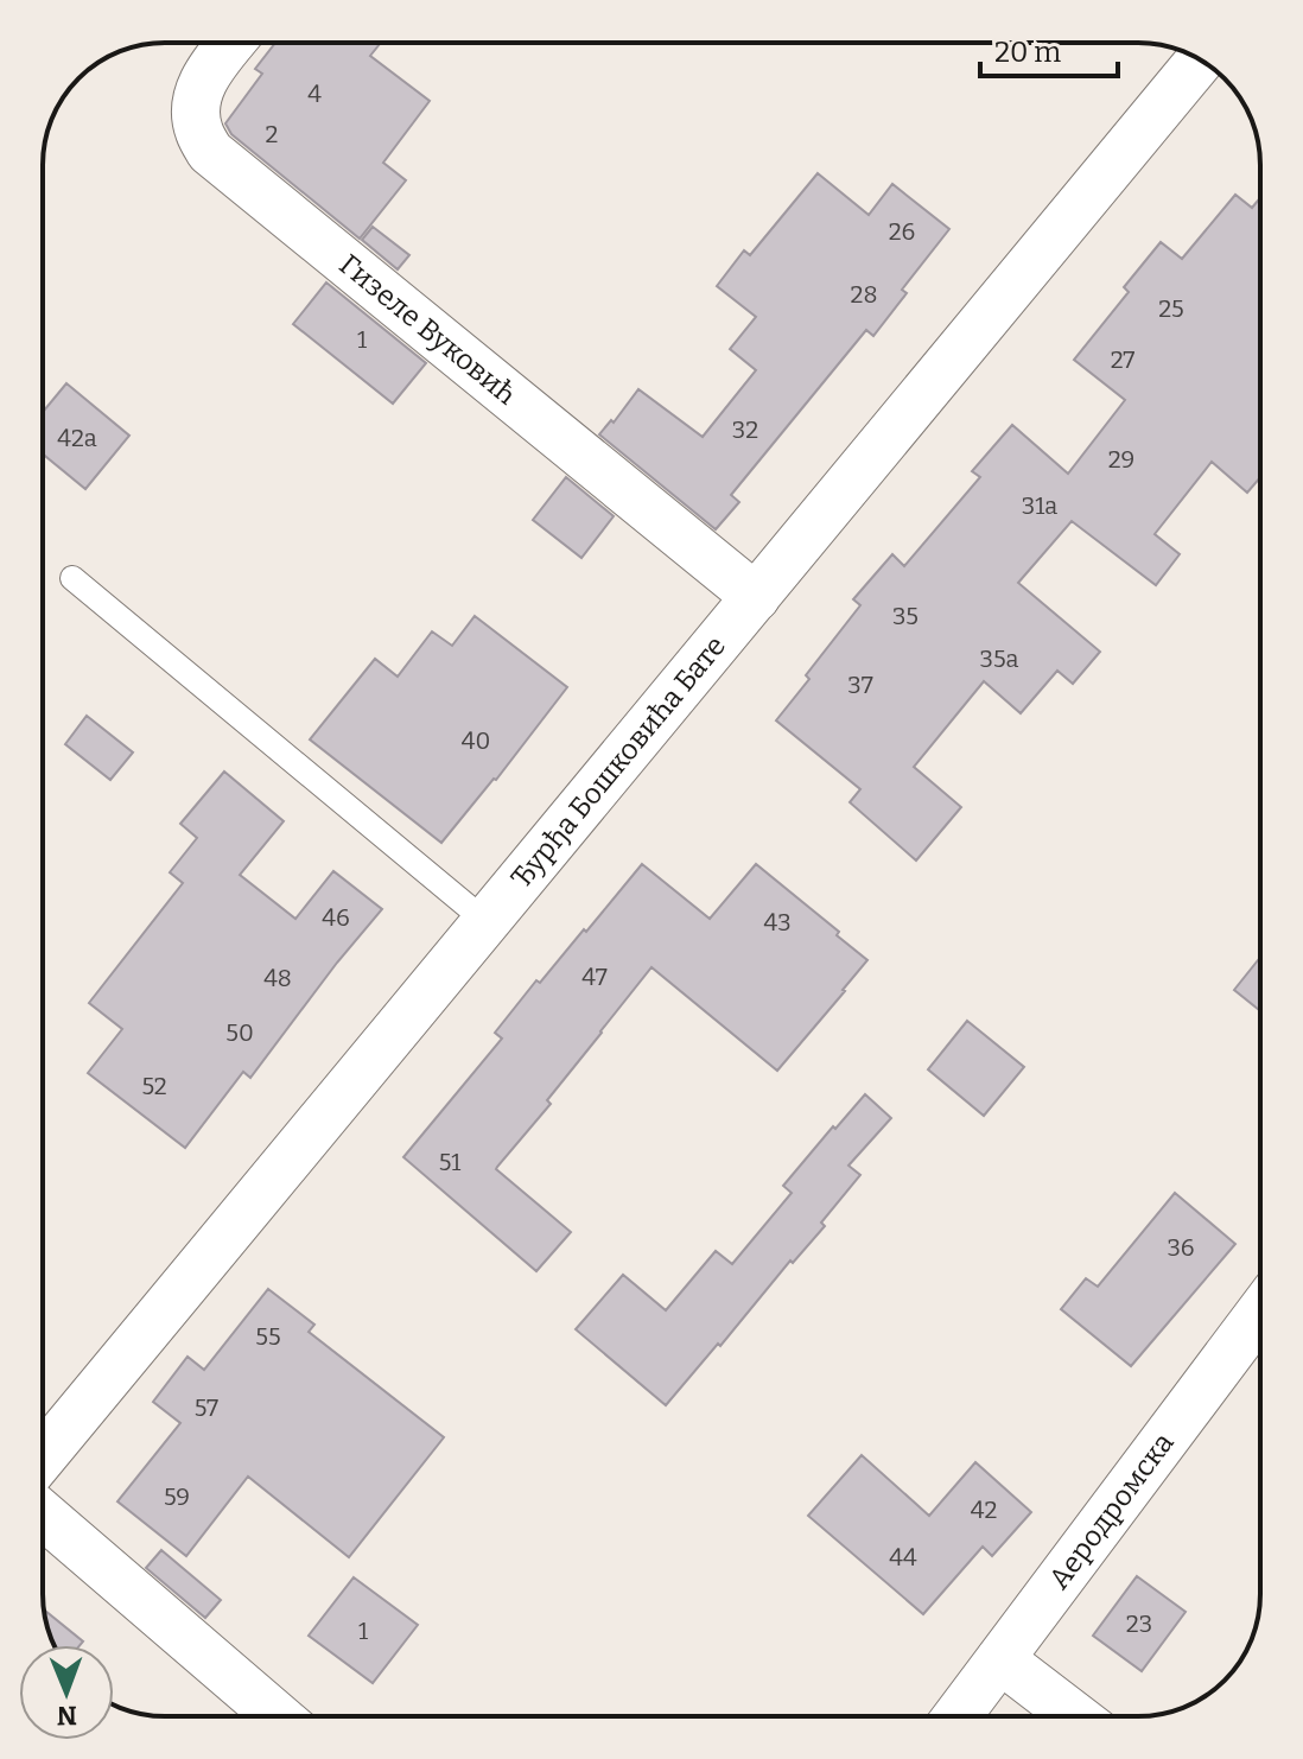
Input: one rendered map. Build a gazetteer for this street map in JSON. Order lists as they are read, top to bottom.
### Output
{
  "streets": {
    "street": ["Гизеле Вуковић", "Ђурђа Бошковића Бате", "Аеродромска"]
  },
  "crossings": [
    ["Гизеле Вуковић", "Ђурђа Бошковића Бате"]
  ],
  "house_numbers": [
    "4",
    "2",
    "26",
    "28",
    "25",
    "1",
    "27",
    "32",
    "42a",
    "29",
    "31a",
    "35",
    "35a",
    "37",
    "40",
    "46",
    "43",
    "47",
    "48",
    "50",
    "52",
    "51",
    "36",
    "55",
    "57",
    "59",
    "42",
    "44",
    "23",
    "1"
  ],
  "scale_bar": "20 m",
  "north": "bottom"
}
